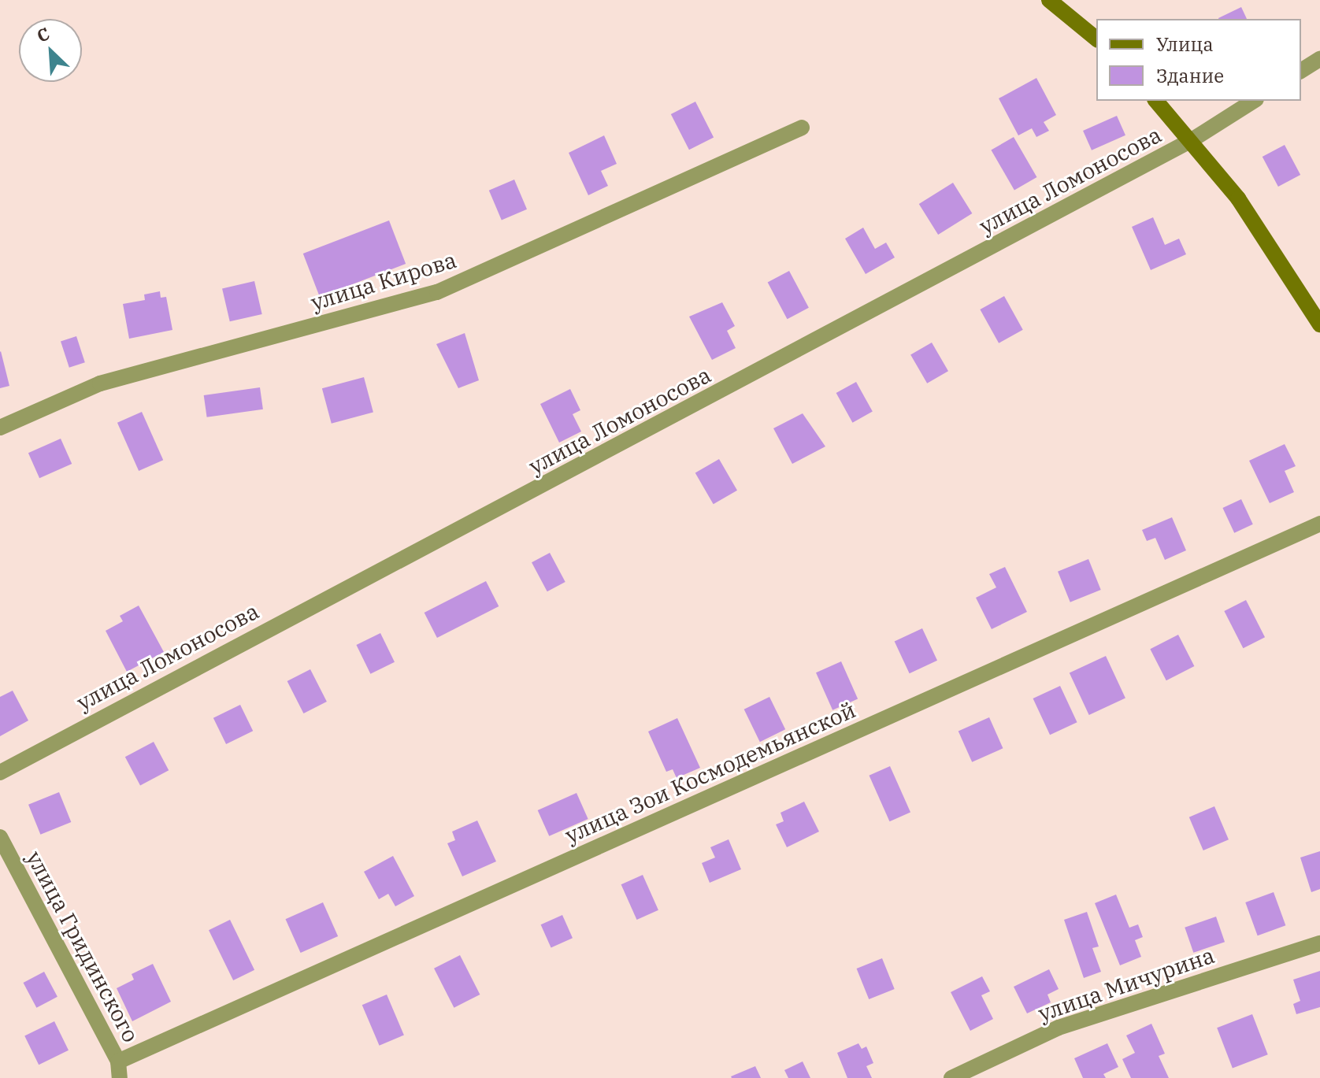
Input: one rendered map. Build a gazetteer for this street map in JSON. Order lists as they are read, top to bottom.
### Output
{
  "streets": {
    "street": [
      "улица Ломоносова",
      "улица Кирова",
      "улица Зои Космодемьянской",
      "улица Гридинского",
      "улица Мичурина"
    ]
  },
  "crossings": [
    ["улица Зои Космодемьянской", "улица Гридинского"]
  ],
  "legend": ["Улица", "Здание"],
  "north": "top left"
}
